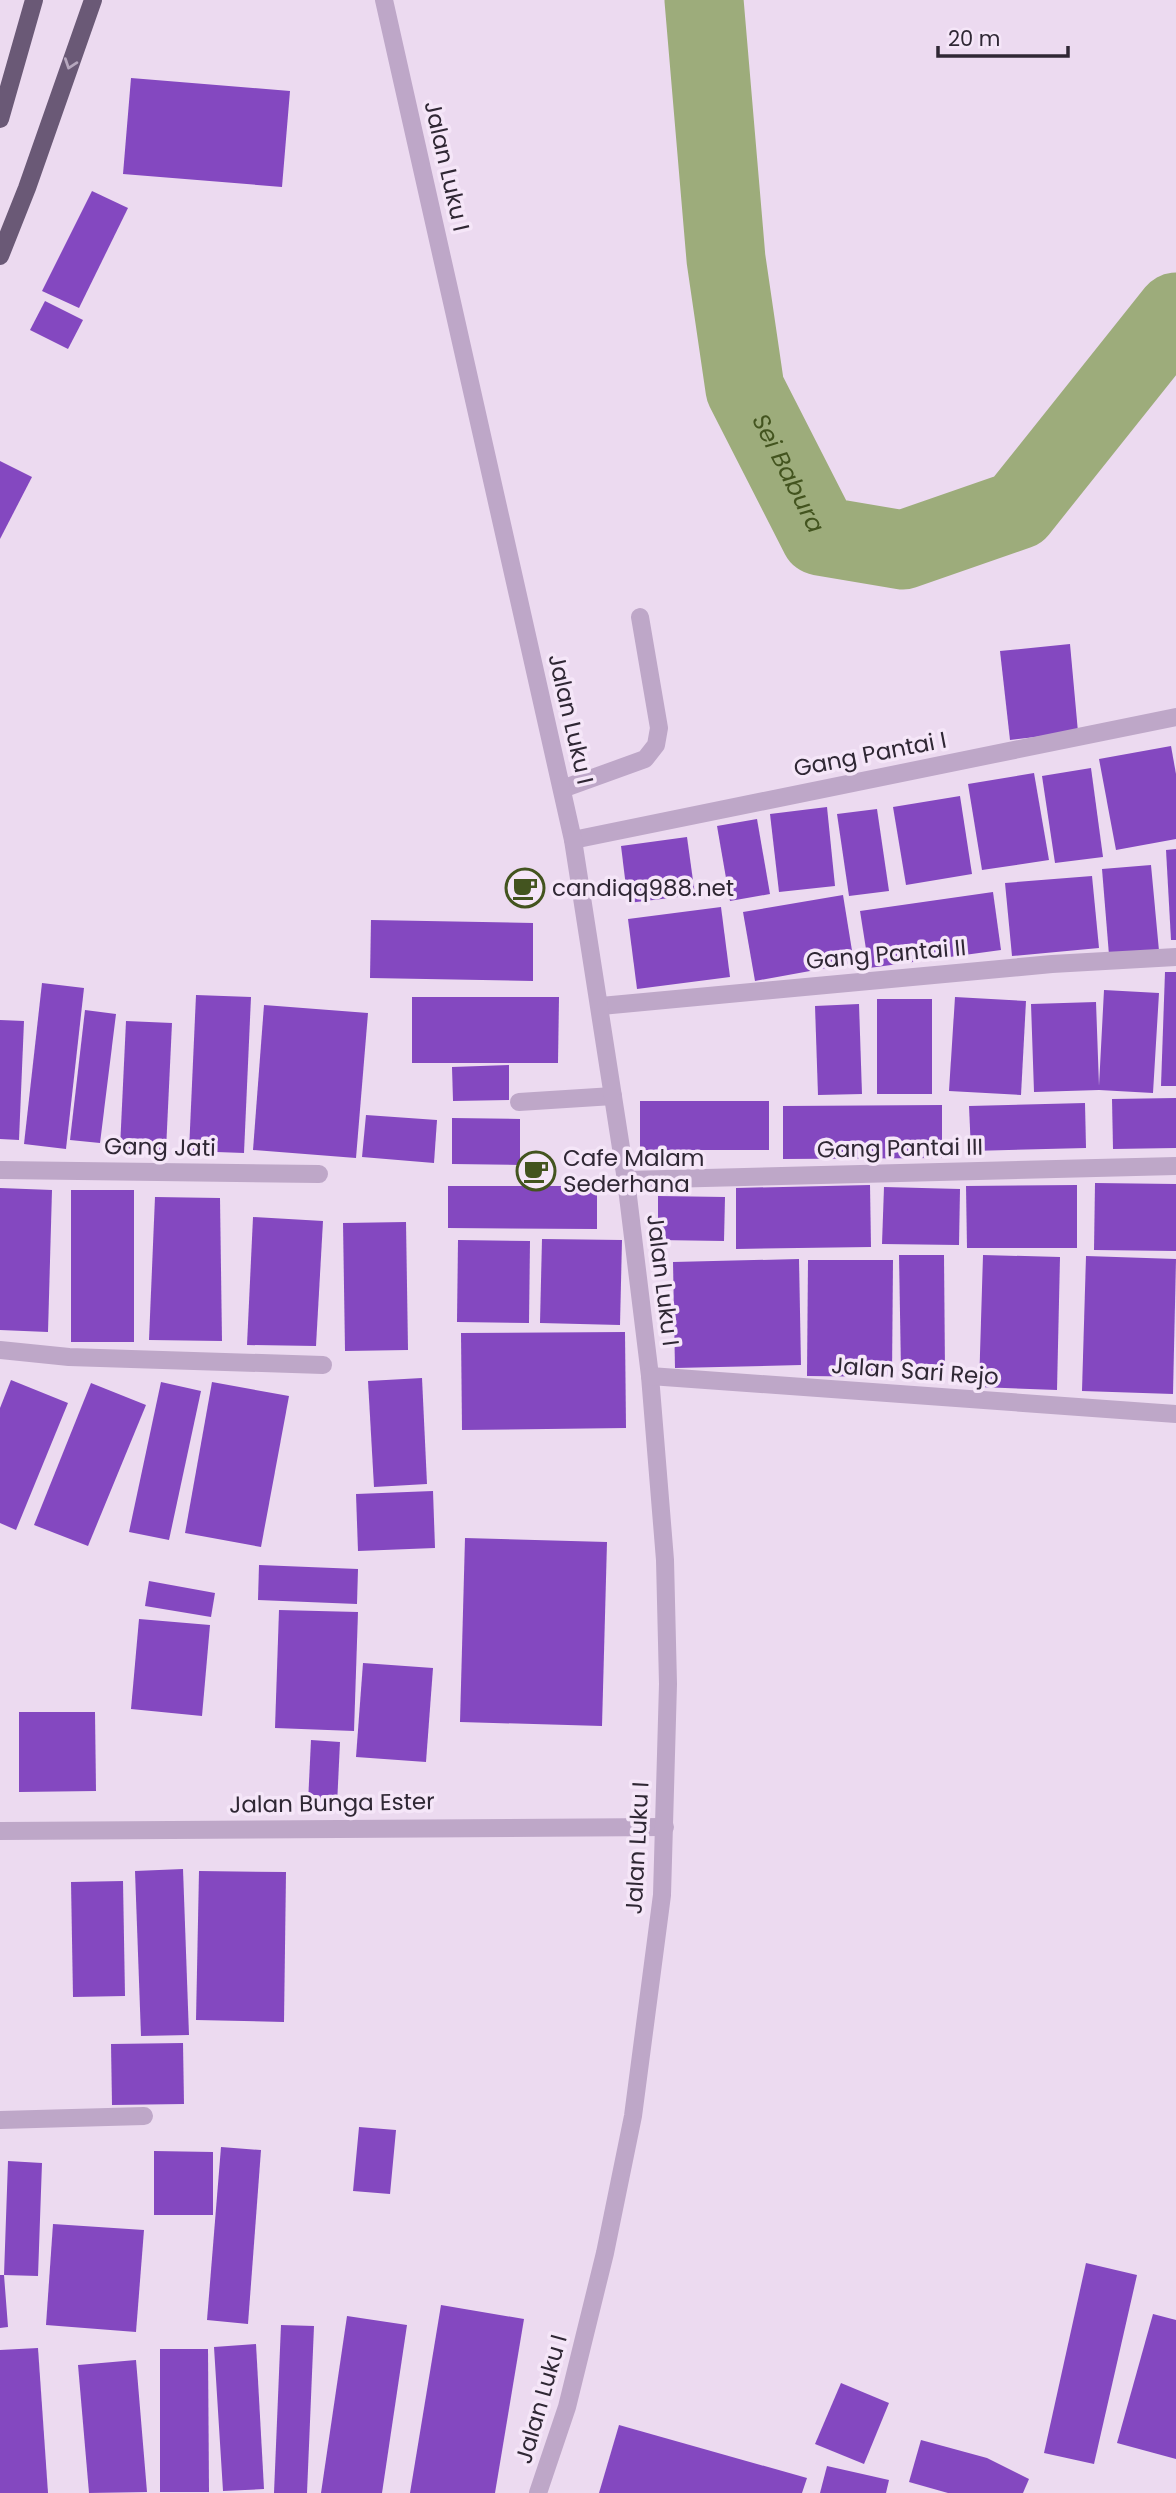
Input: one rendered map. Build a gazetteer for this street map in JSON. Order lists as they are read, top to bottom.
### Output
{
  "streets": {
    "street": [
      "Jalan Luku I",
      "Gang Pantai I",
      "Gang Pantai II",
      "Gang Jati",
      "Gang Pantai III",
      "Jalan Sari Rejo",
      "Jalan Bunga Ester"
    ]
  },
  "crossings": [
    ["Jalan Luku I", "Gang Pantai I"],
    ["Jalan Luku I", "Gang Pantai II"],
    ["Jalan Luku I", "Gang Pantai III"],
    ["Jalan Luku I", "Jalan Sari Rejo"],
    ["Jalan Luku I", "Jalan Bunga Ester"]
  ],
  "water": ["Sei Babura"],
  "places": {
    "cafe": ["candiqq988.net", "Cafe Malam Sederhana"]
  },
  "scale_bar": "20 m"
}
